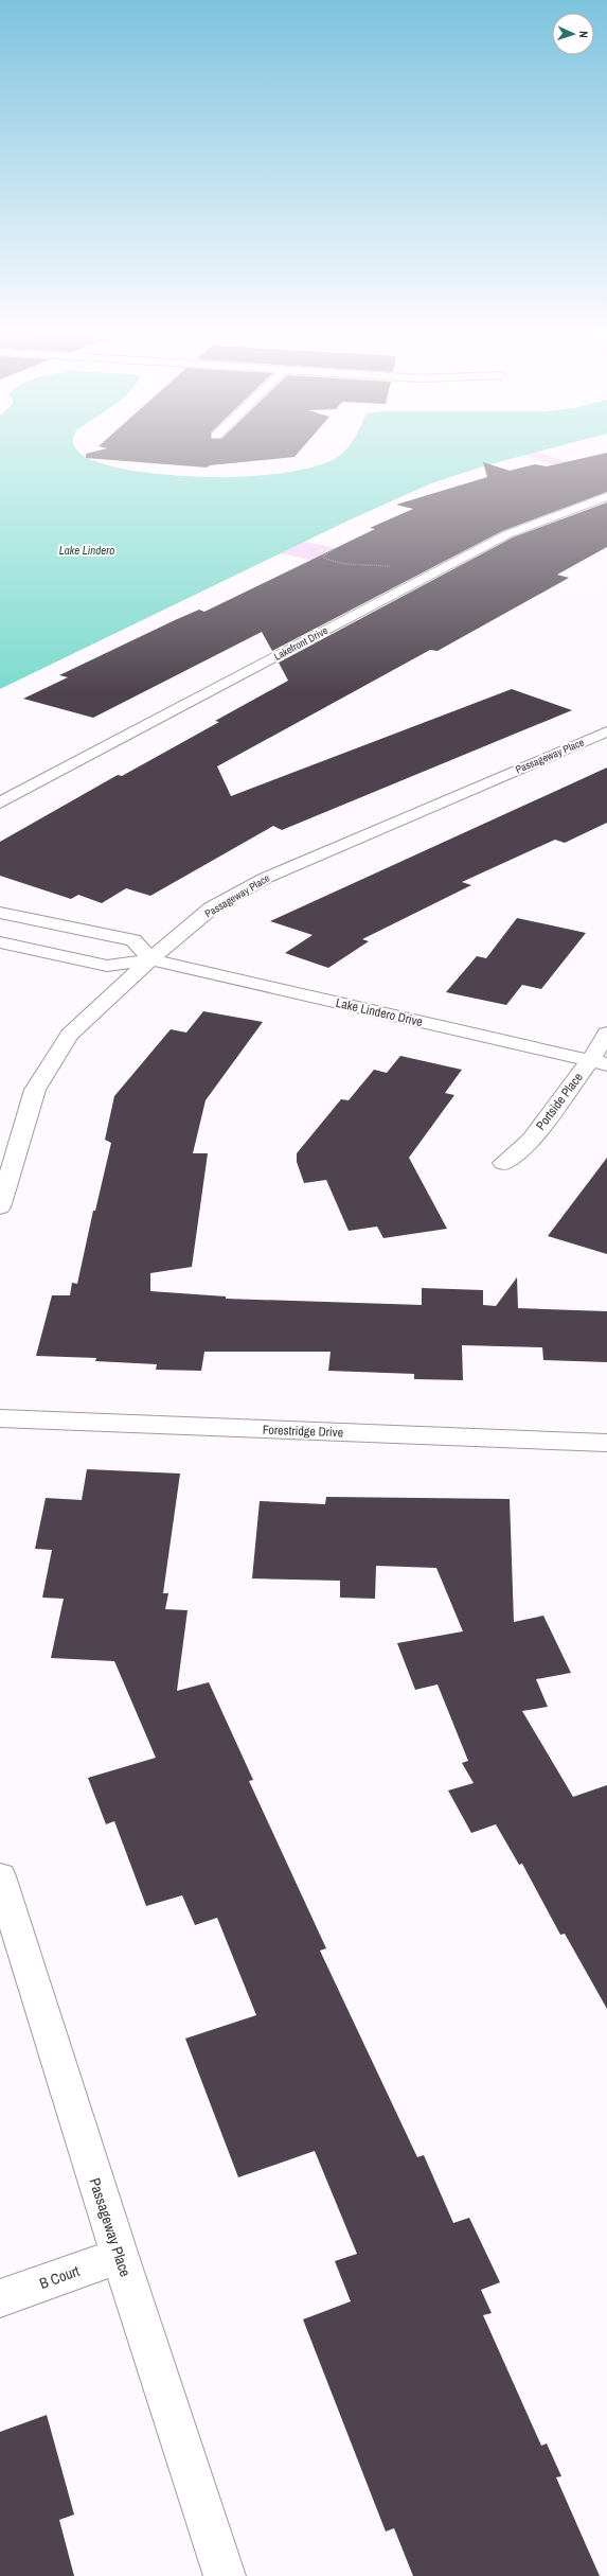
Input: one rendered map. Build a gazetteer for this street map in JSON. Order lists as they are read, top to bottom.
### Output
{
  "streets": {
    "street": [
      "Lakefront Drive",
      "Passageway Place",
      "Lake Lindero Drive",
      "Portside Place",
      "Forestridge Drive",
      "B Court"
    ]
  },
  "crossings": [
    ["Passageway Place", "Lake Lindero Drive"],
    ["Passageway Place", "B Court"],
    ["Lake Lindero Drive", "Portside Place"]
  ],
  "water": ["Lake Lindero"],
  "north": "right"
}
